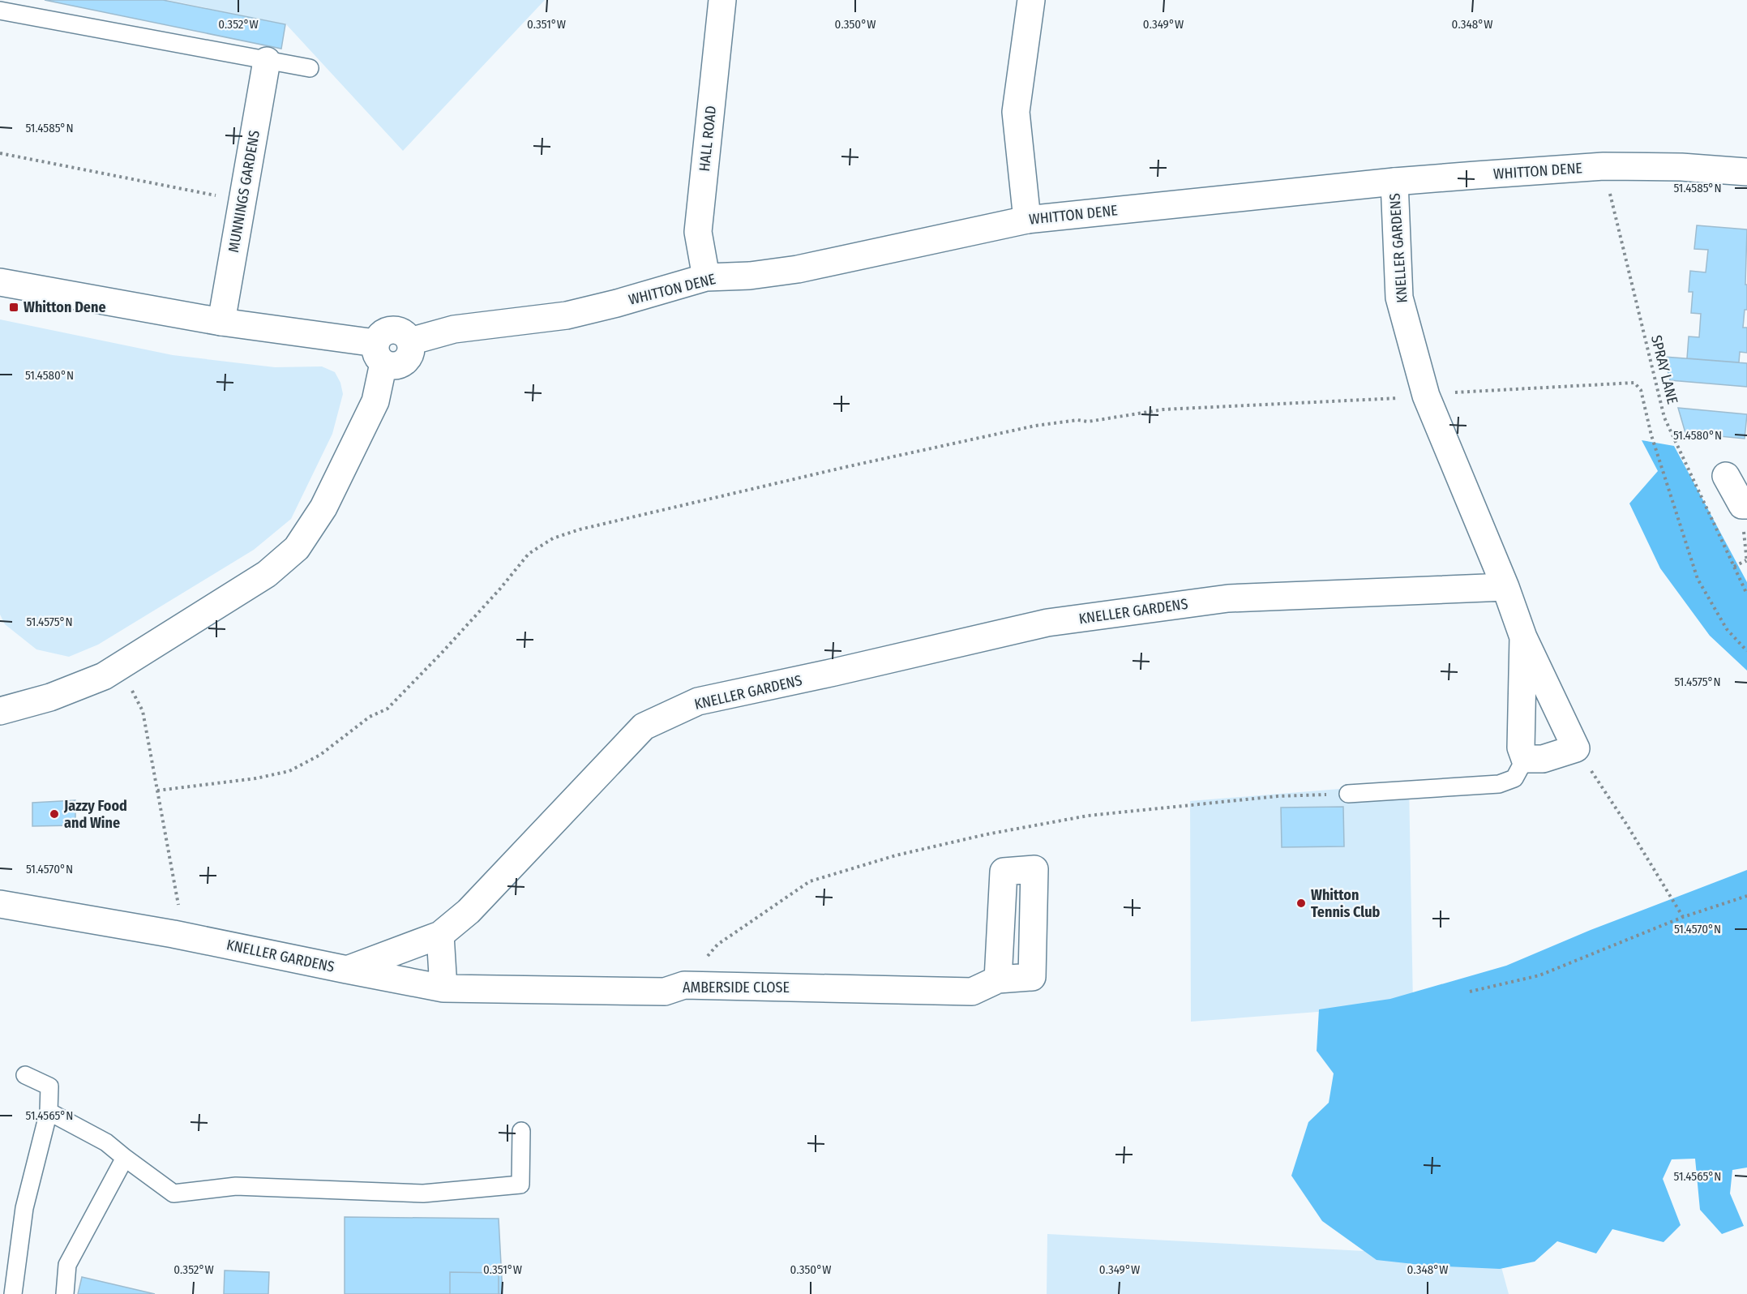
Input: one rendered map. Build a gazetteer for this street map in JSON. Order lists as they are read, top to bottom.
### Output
{
  "streets": {
    "street": [
      "HALL ROAD",
      "WHITTON DENE",
      "MUNNINGS GARDENS",
      "KNELLER GARDENS",
      "AMBERSIDE CLOSE"
    ],
    "path": ["SPRAY LANE"]
  },
  "crossings": [
    ["HALL ROAD", "WHITTON DENE"],
    ["WHITTON DENE", "MUNNINGS GARDENS"],
    ["WHITTON DENE", "KNELLER GARDENS"],
    ["WHITTON DENE", "SPRAY LANE"],
    ["KNELLER GARDENS", "AMBERSIDE CLOSE"]
  ],
  "places": {
    "transit": ["Whitton Dene"],
    "other": ["Jazzy Food and Wine", "Whitton Tennis Club"]
  },
  "coordinates": [
    "0.352°W",
    "0.351°W",
    "0.350°W",
    "0.349°W",
    "0.348°W",
    "51.4585°N",
    "51.4580°N",
    "51.4575°N",
    "51.4570°N",
    "51.4565°N"
  ]
}
